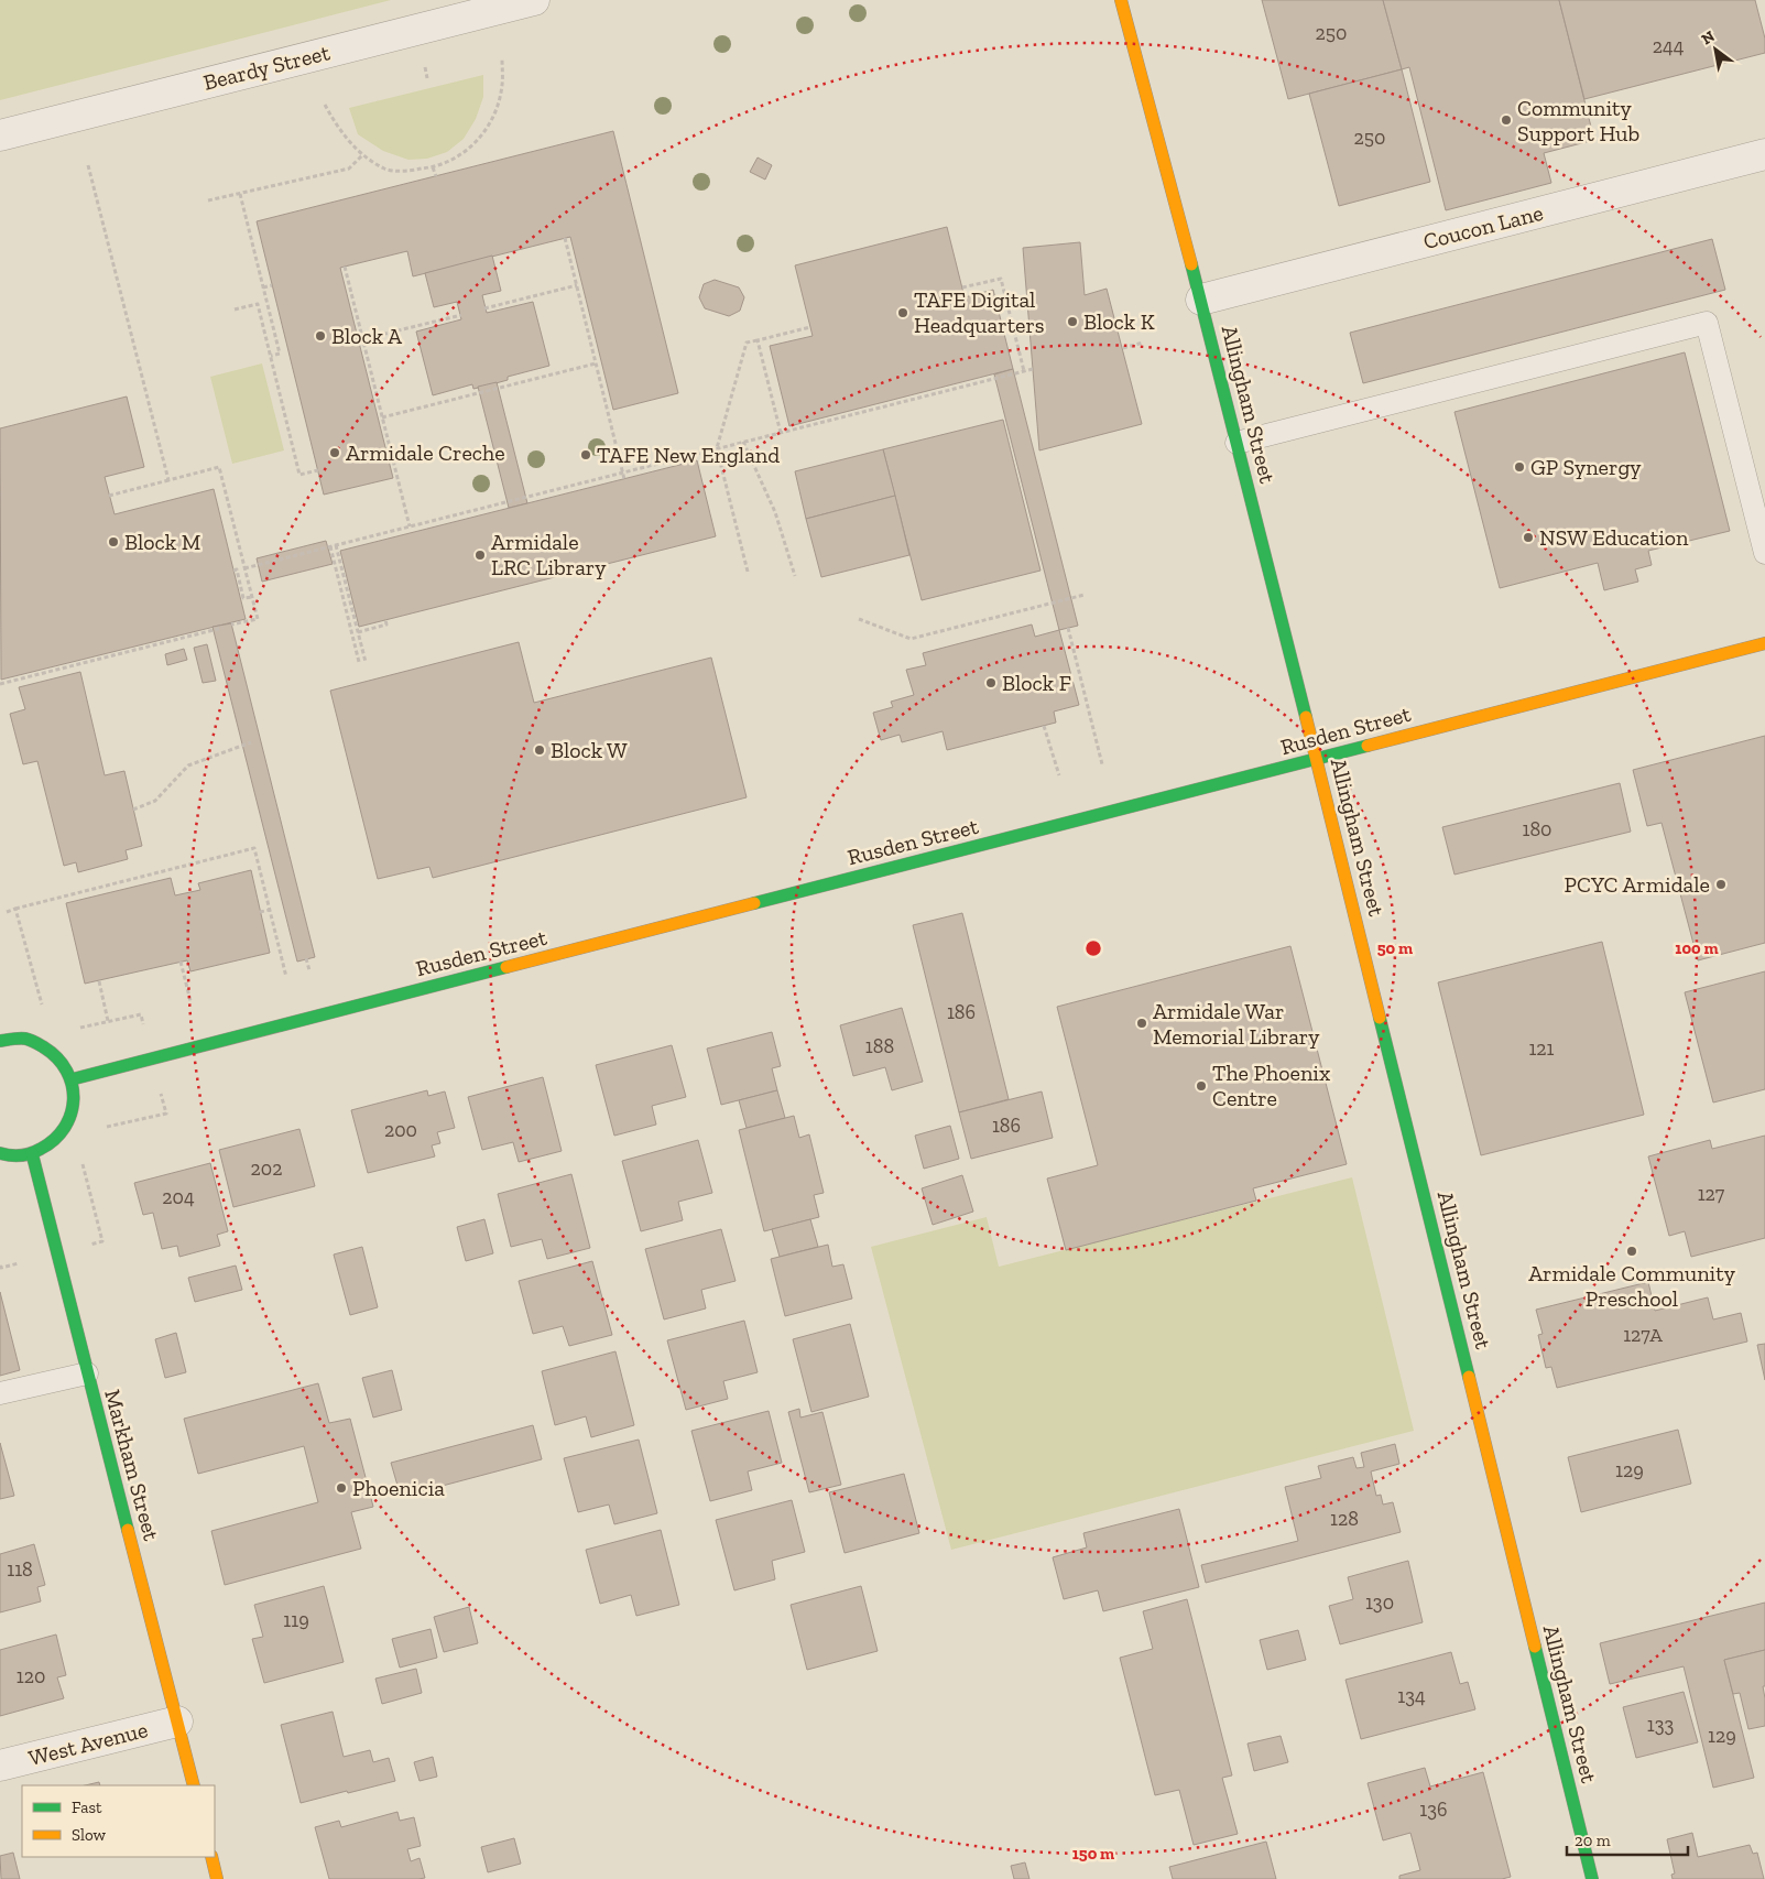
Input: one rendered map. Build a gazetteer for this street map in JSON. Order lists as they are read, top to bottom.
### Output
{
  "streets": {
    "street": [
      "Beardy Street",
      "Coucon Lane",
      "Allingham Street",
      "Rusden Street",
      "Markham Street",
      "West Avenue"
    ]
  },
  "crossings": [
    ["Coucon Lane", "Allingham Street"],
    ["Allingham Street", "Rusden Street"],
    ["Markham Street", "West Avenue"]
  ],
  "places": [
    "Community Support Hub",
    "TAFE Digital Headquarters",
    "Block K",
    "Block A",
    "Armidale Creche",
    "TAFE New England",
    "GP Synergy",
    "NSW Education",
    "Block M",
    "Armidale LRC Library",
    "Block F",
    "Block W",
    "PCYC Armidale",
    "Armidale War Memorial Library",
    "The Phoenix Centre",
    "Armidale Community Preschool",
    "Phoenicia"
  ],
  "house_numbers": [
    "250",
    "244",
    "250",
    "180",
    "186",
    "188",
    "121",
    "186",
    "200",
    "202",
    "127",
    "204",
    "127A",
    "129",
    "128",
    "118",
    "130",
    "119",
    "120",
    "134",
    "133",
    "129",
    "136"
  ],
  "legend": ["Fast", "Slow"],
  "scale_bar": "20 m",
  "north": "top left",
  "rings": ["50 m", "100 m", "150 m"]
}
